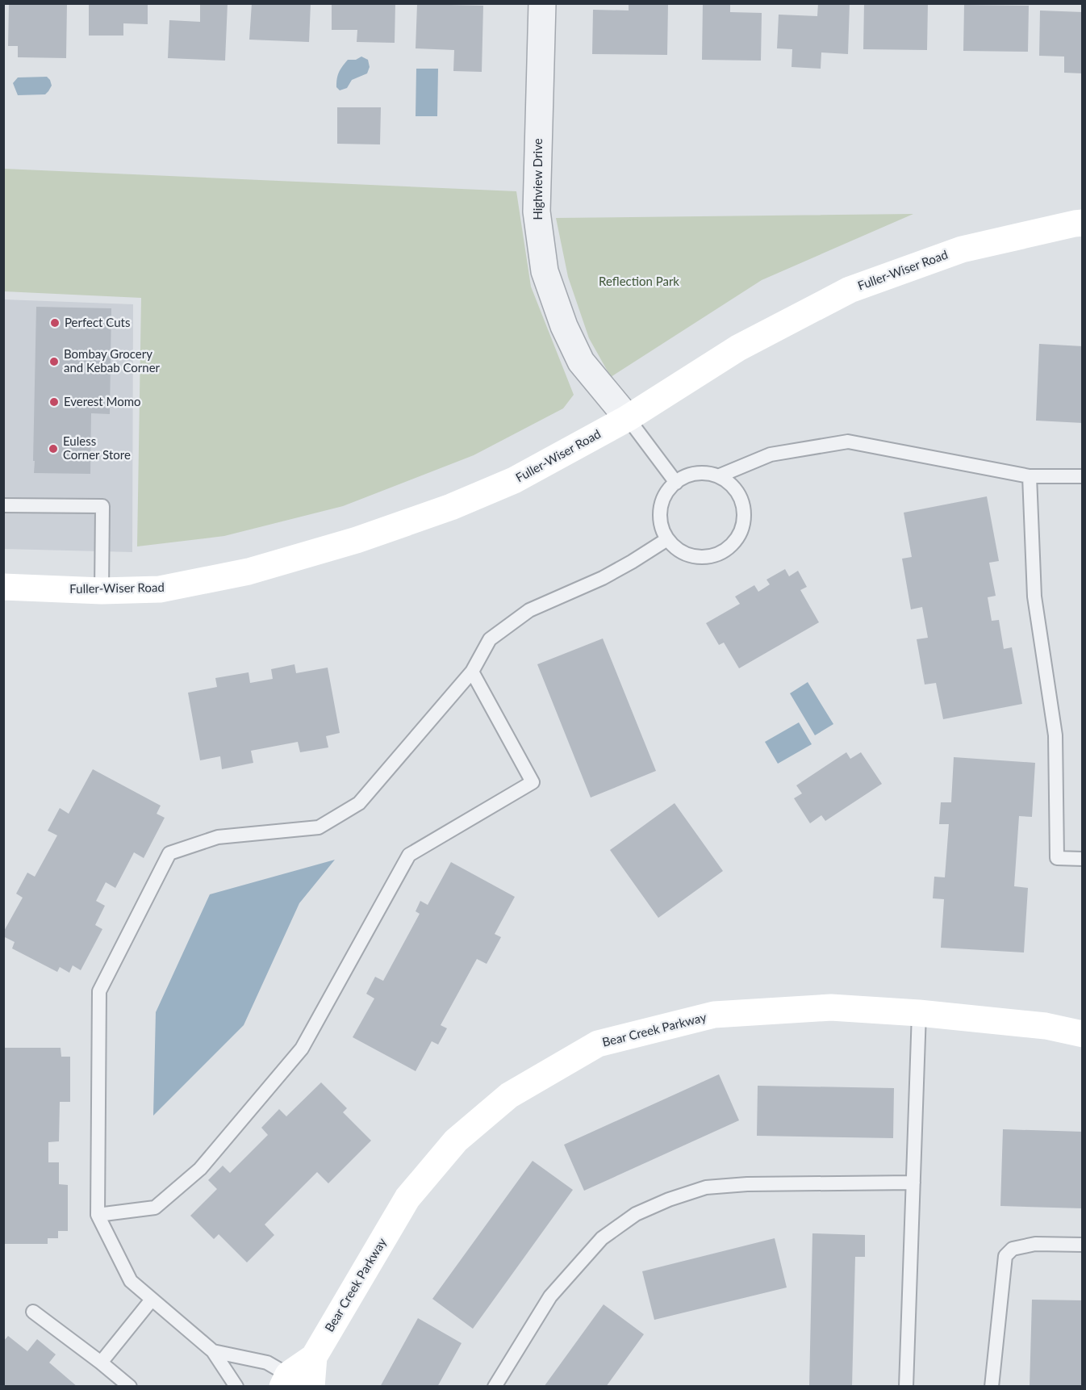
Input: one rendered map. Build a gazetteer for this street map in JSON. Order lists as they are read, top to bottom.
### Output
{
  "streets": {
    "street": ["Highview Drive", "Fuller-Wiser Road", "Bear Creek Parkway"]
  },
  "crossings": [
    ["Highview Drive", "Fuller-Wiser Road"]
  ],
  "parks": ["Reflection Park"],
  "places": [
    "Perfect Cuts",
    "Bombay Grocery and Kebab Corner",
    "Everest Momo",
    "Euless Corner Store"
  ]
}
